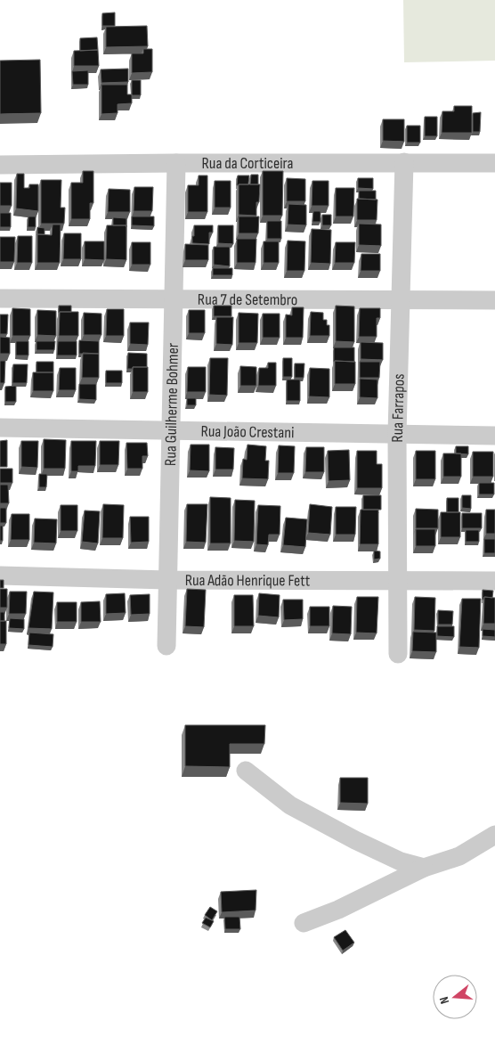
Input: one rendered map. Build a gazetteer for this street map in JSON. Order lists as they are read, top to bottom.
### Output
{
  "streets": {
    "street": [
      "Rua da Corticeira",
      "Rua 7 de Setembro",
      "Rua Guilherme Bohmer",
      "Rua Farrapos",
      "Rua João Crestani",
      "Rua Adão Henrique Fett"
    ]
  },
  "crossings": [
    ["Rua da Corticeira", "Rua Guilherme Bohmer"],
    ["Rua da Corticeira", "Rua Farrapos"],
    ["Rua 7 de Setembro", "Rua Guilherme Bohmer"],
    ["Rua 7 de Setembro", "Rua Farrapos"],
    ["Rua Guilherme Bohmer", "Rua João Crestani"],
    ["Rua Guilherme Bohmer", "Rua Adão Henrique Fett"],
    ["Rua Farrapos", "Rua João Crestani"],
    ["Rua Farrapos", "Rua Adão Henrique Fett"]
  ],
  "north": "left"
}
